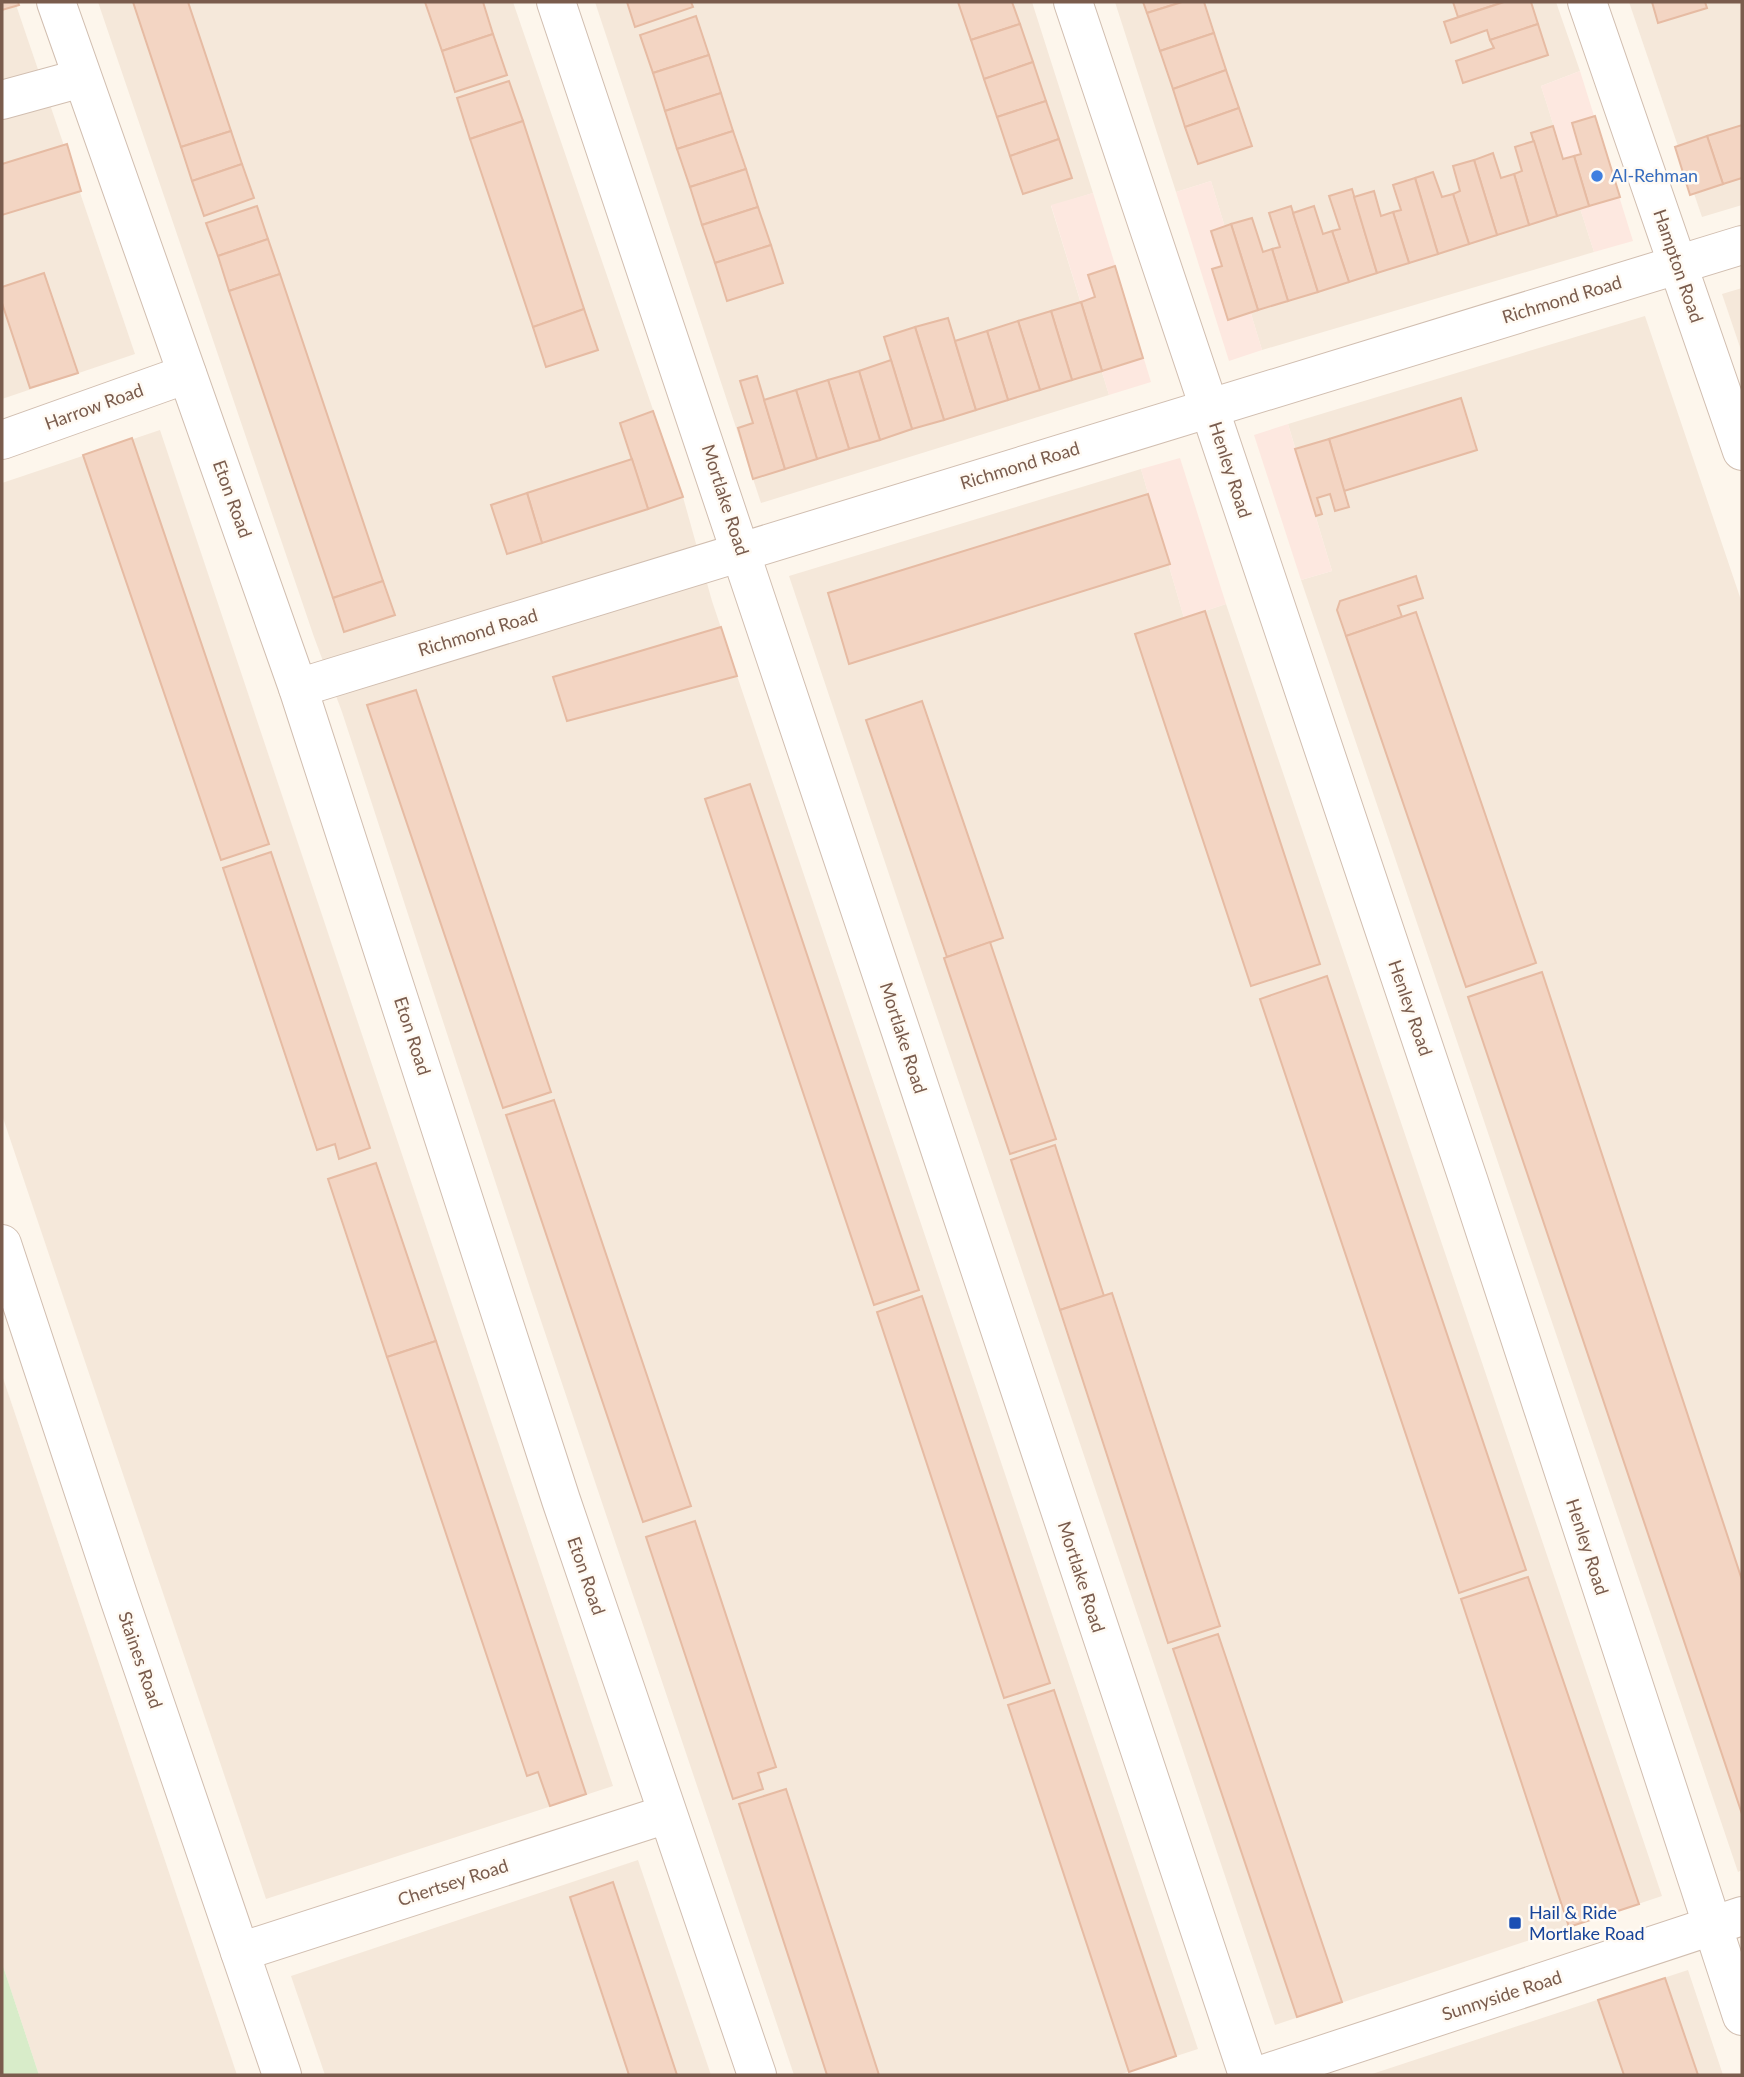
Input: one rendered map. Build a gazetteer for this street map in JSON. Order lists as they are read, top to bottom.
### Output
{
  "streets": {
    "street": [
      "Hampton Road",
      "Richmond Road",
      "Harrow Road",
      "Henley Road",
      "Eton Road",
      "Mortlake Road",
      "Staines Road",
      "Chertsey Road",
      "Sunnyside Road"
    ]
  },
  "crossings": [
    ["Hampton Road", "Richmond Road"],
    ["Richmond Road", "Henley Road"],
    ["Richmond Road", "Eton Road"],
    ["Richmond Road", "Mortlake Road"],
    ["Harrow Road", "Eton Road"],
    ["Henley Road", "Sunnyside Road"],
    ["Eton Road", "Chertsey Road"],
    ["Staines Road", "Chertsey Road"]
  ],
  "places": {
    "other": ["Al-Rehman"],
    "transit": ["Hail & Ride Mortlake Road"]
  }
}
